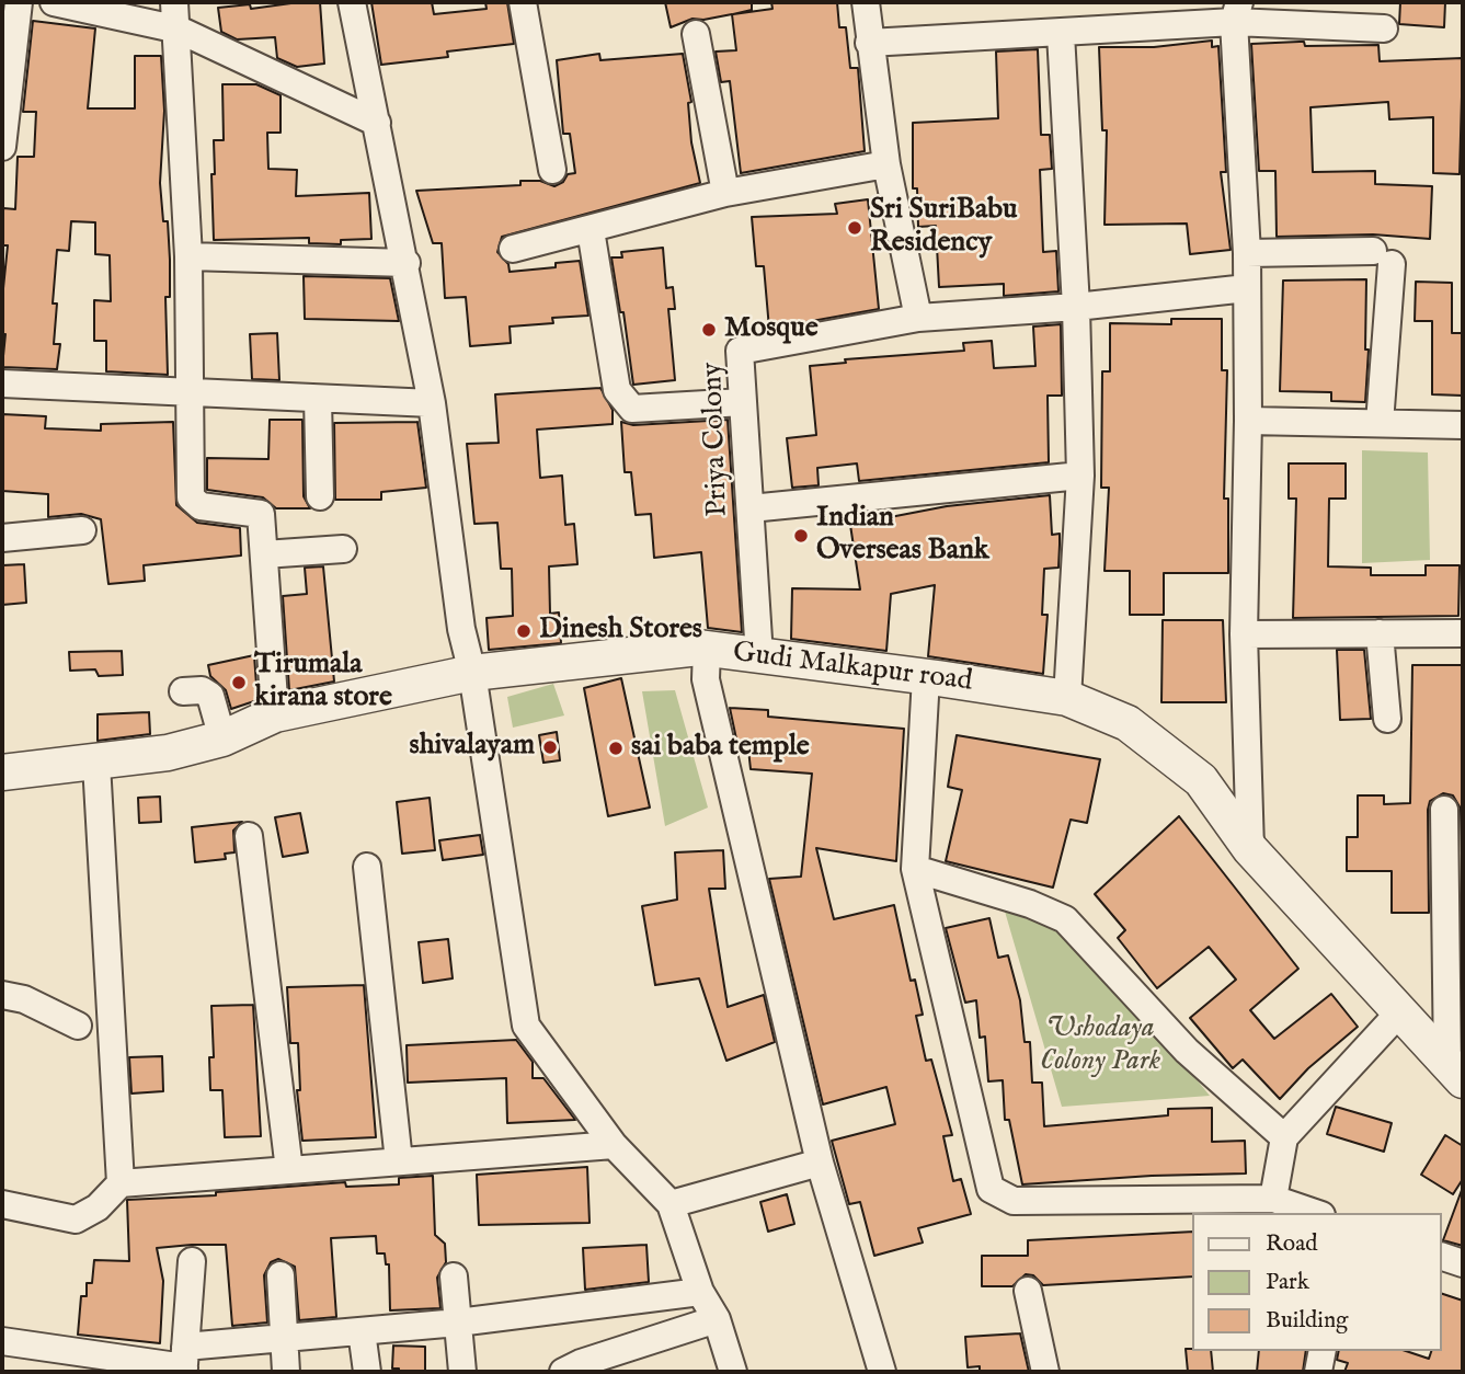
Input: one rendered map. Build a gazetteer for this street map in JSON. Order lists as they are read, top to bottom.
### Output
{
  "streets": {
    "street": ["Priya Colony", "Gudi Malkapur road"]
  },
  "crossings": [
    ["Priya Colony", "Gudi Malkapur road"]
  ],
  "parks": ["Ushodaya Colony Park"],
  "places": [
    "Sri SuriBabu Residency",
    "Mosque",
    "Indian Overseas Bank",
    "Dinesh Stores",
    "Tirumala kirana store",
    "shivalayam",
    "sai baba temple"
  ],
  "legend": ["Road", "Park", "Building"]
}
